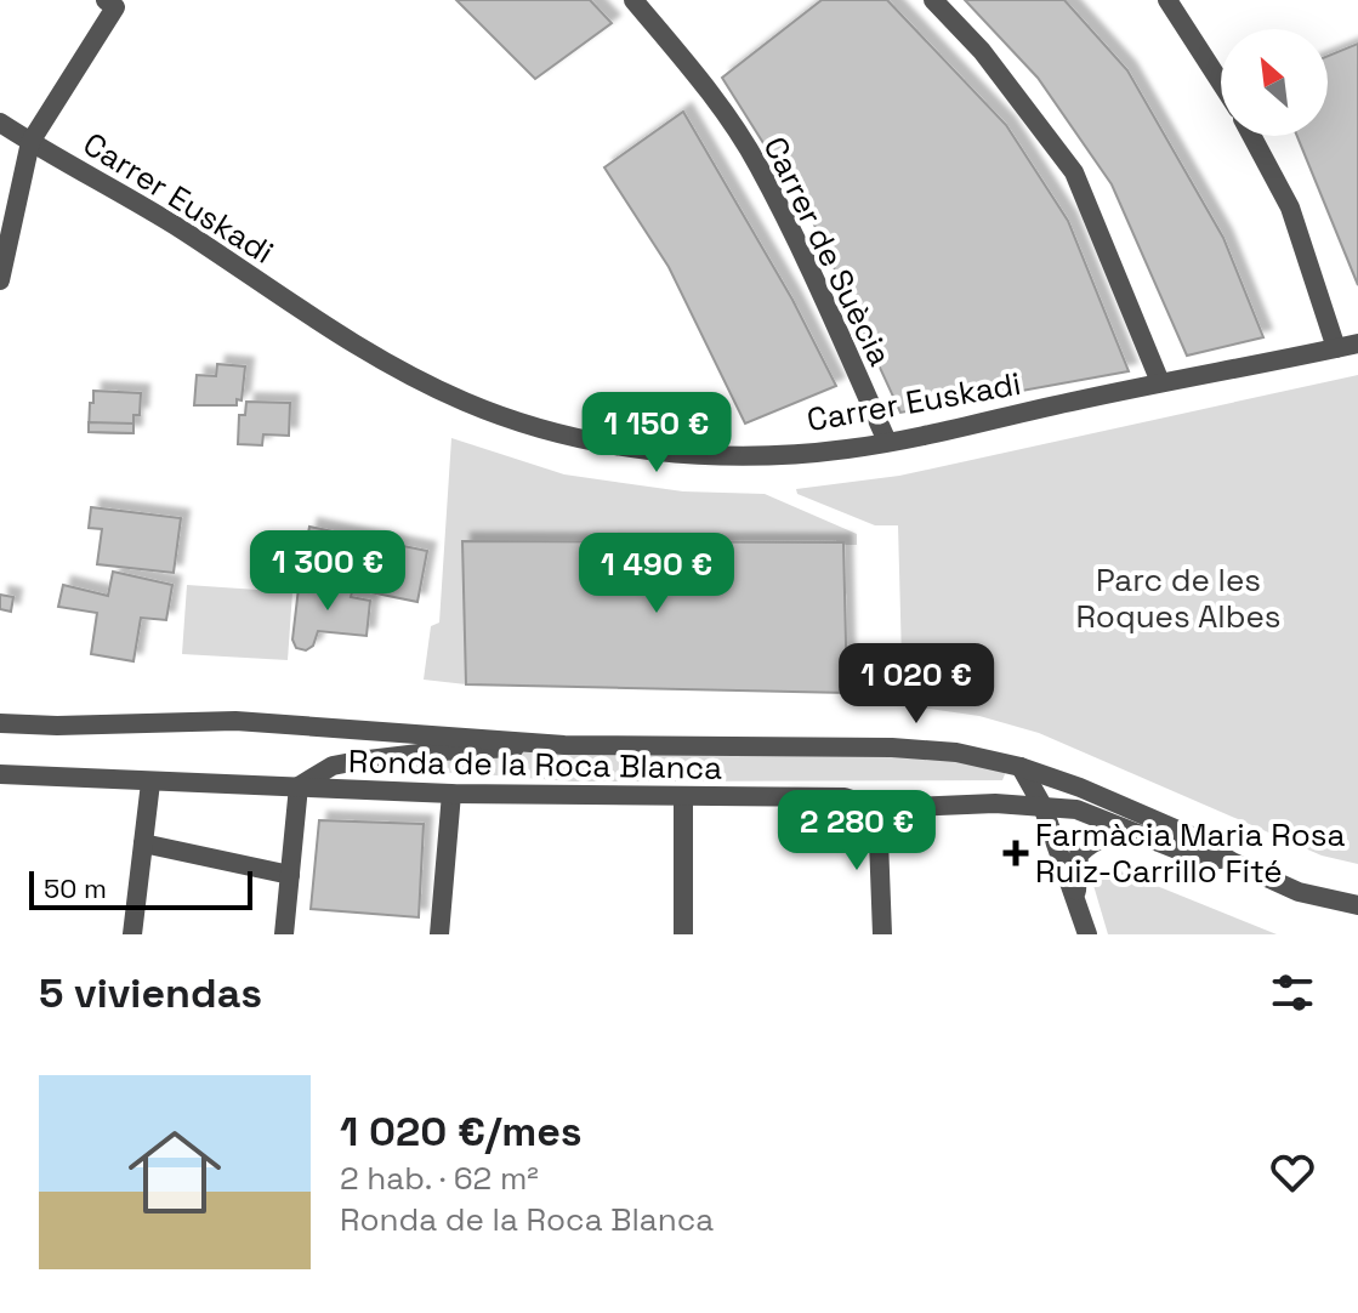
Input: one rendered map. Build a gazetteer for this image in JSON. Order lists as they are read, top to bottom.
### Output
{
  "streets": {
    "street": ["Carrer Euskadi", "Carrer de Suècia", "Ronda de la Roca Blanca"]
  },
  "crossings": [
    ["Carrer Euskadi", "Carrer de Suècia"]
  ],
  "parks": ["Parc de les Roques Albes"],
  "places": {
    "health": ["Farmàcia Maria Rosa Ruiz-Carrillo Fité"]
  },
  "scale_bar": "50 m",
  "north": "top left",
  "page": {
    "price": [
      "1 150 €",
      "1 300 €",
      "1 490 €",
      "1 020 €",
      "2 280 €"
    ],
    "scale": "50 m",
    "heading": "5 viviendas",
    "list": [
      {
        "name": "1 020 €/mes",
        "note": "2 hab. · 62 m² · Ronda de la Roca Blanca"
      }
    ]
  }
}
